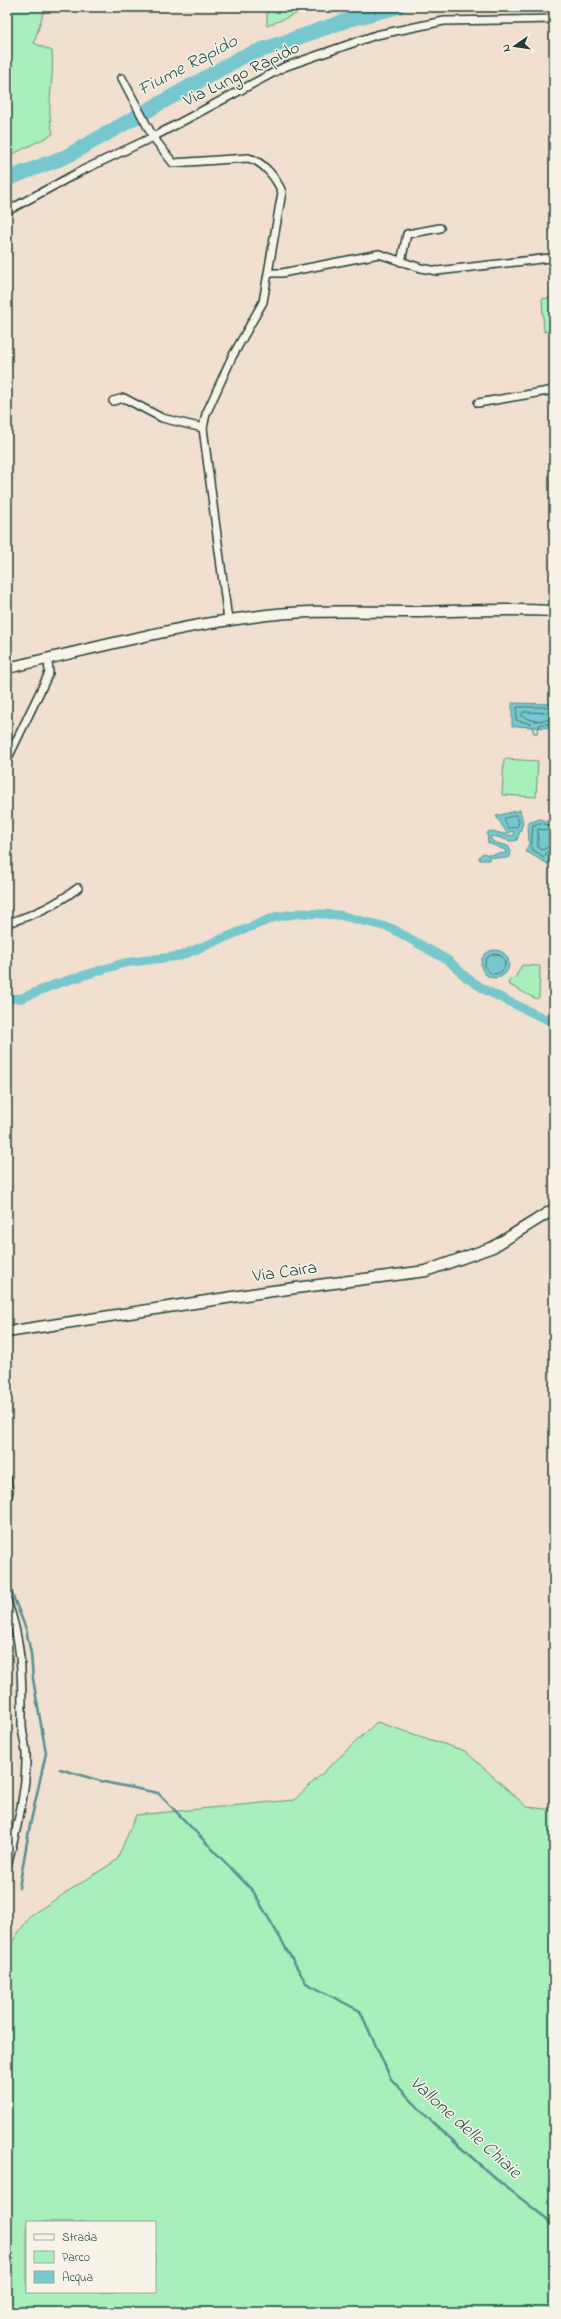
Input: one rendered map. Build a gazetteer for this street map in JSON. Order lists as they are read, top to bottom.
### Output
{
  "streets": {
    "street": ["Via Lungo Rapido", "Via Caira"]
  },
  "water": ["Fiume Rapido", "Vallone delle Chiaie"],
  "legend": ["Strada", "Parco", "Acqua"],
  "north": "left"
}
